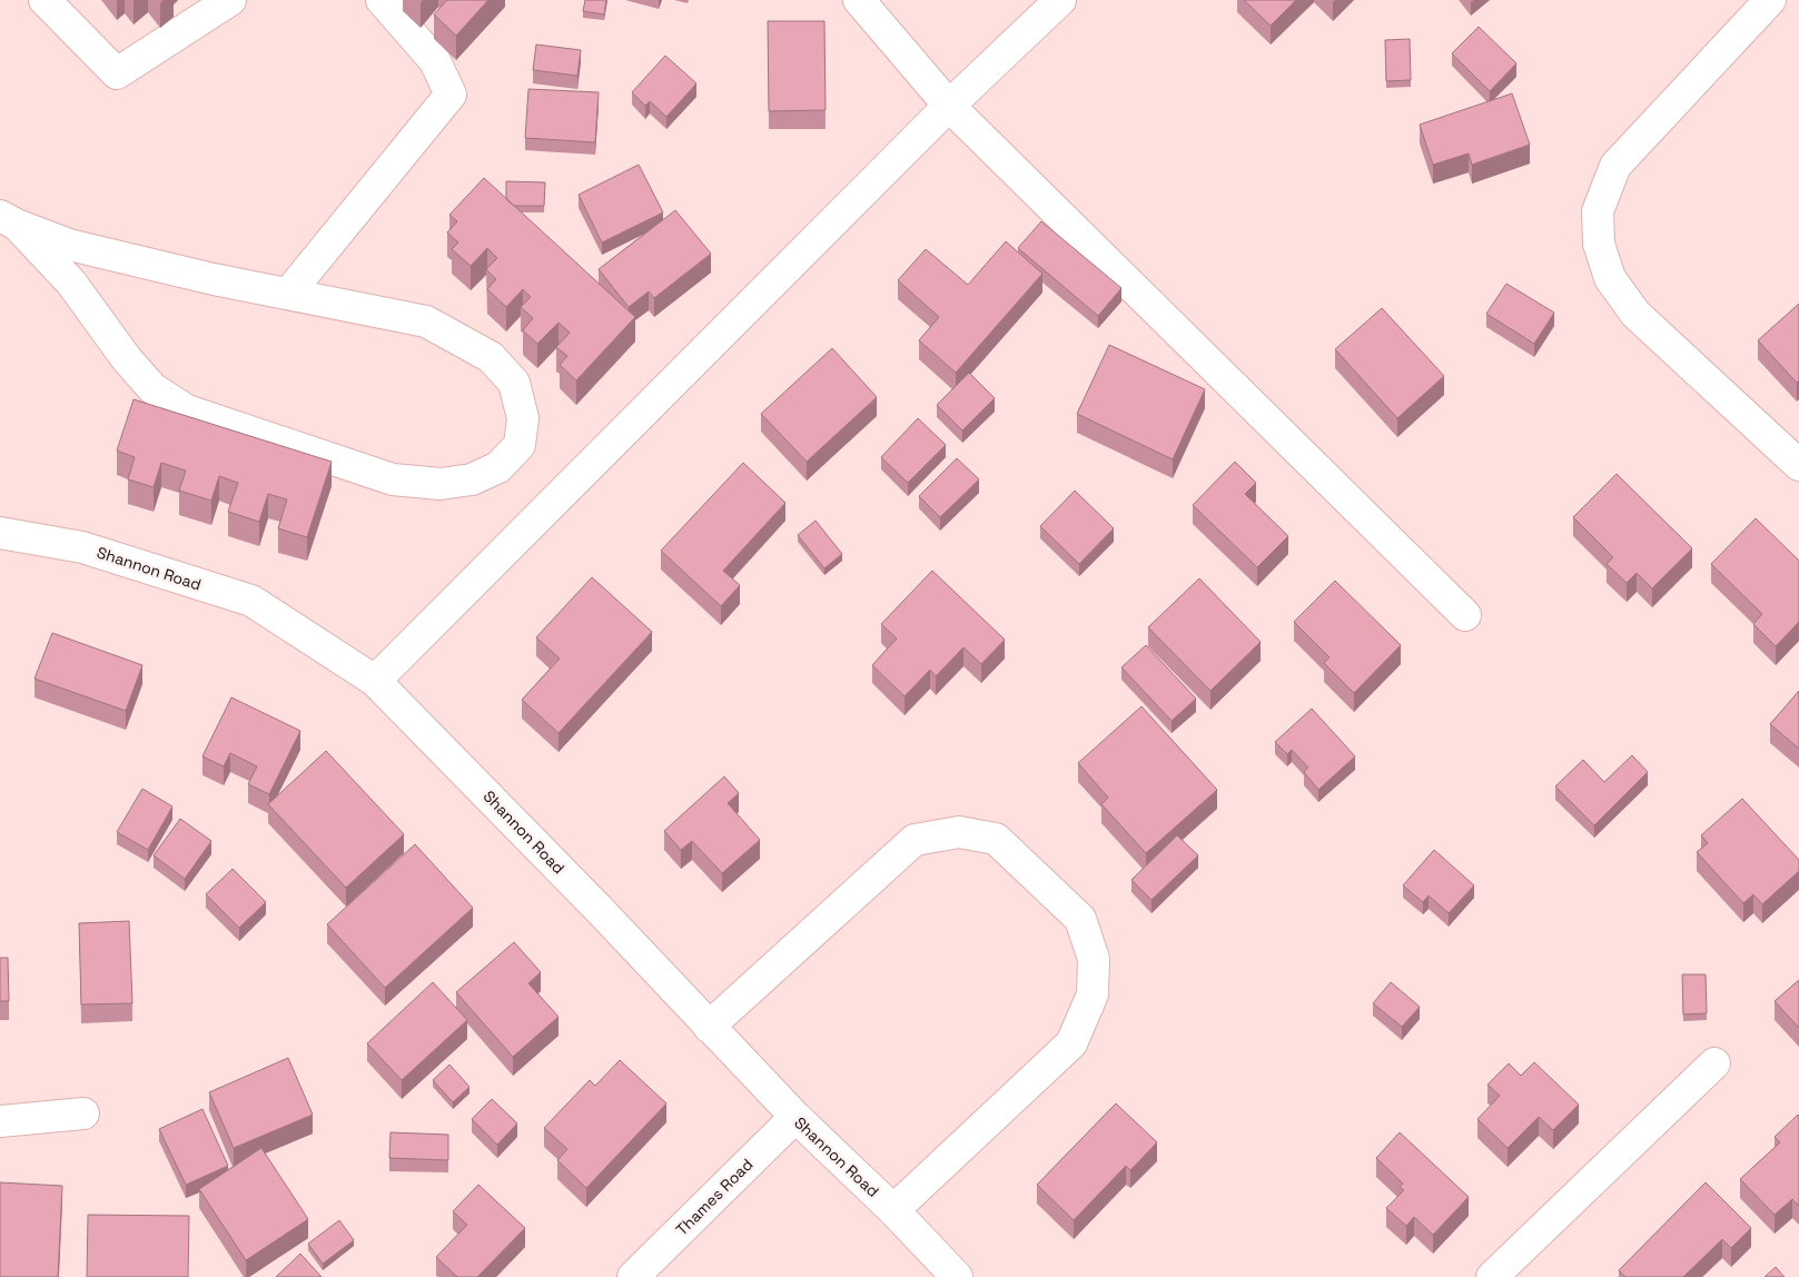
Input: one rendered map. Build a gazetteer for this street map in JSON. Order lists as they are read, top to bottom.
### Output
{
  "streets": {
    "street": ["Shannon Road", "Thames Road"]
  },
  "crossings": [
    ["Shannon Road", "Thames Road"]
  ]
}
